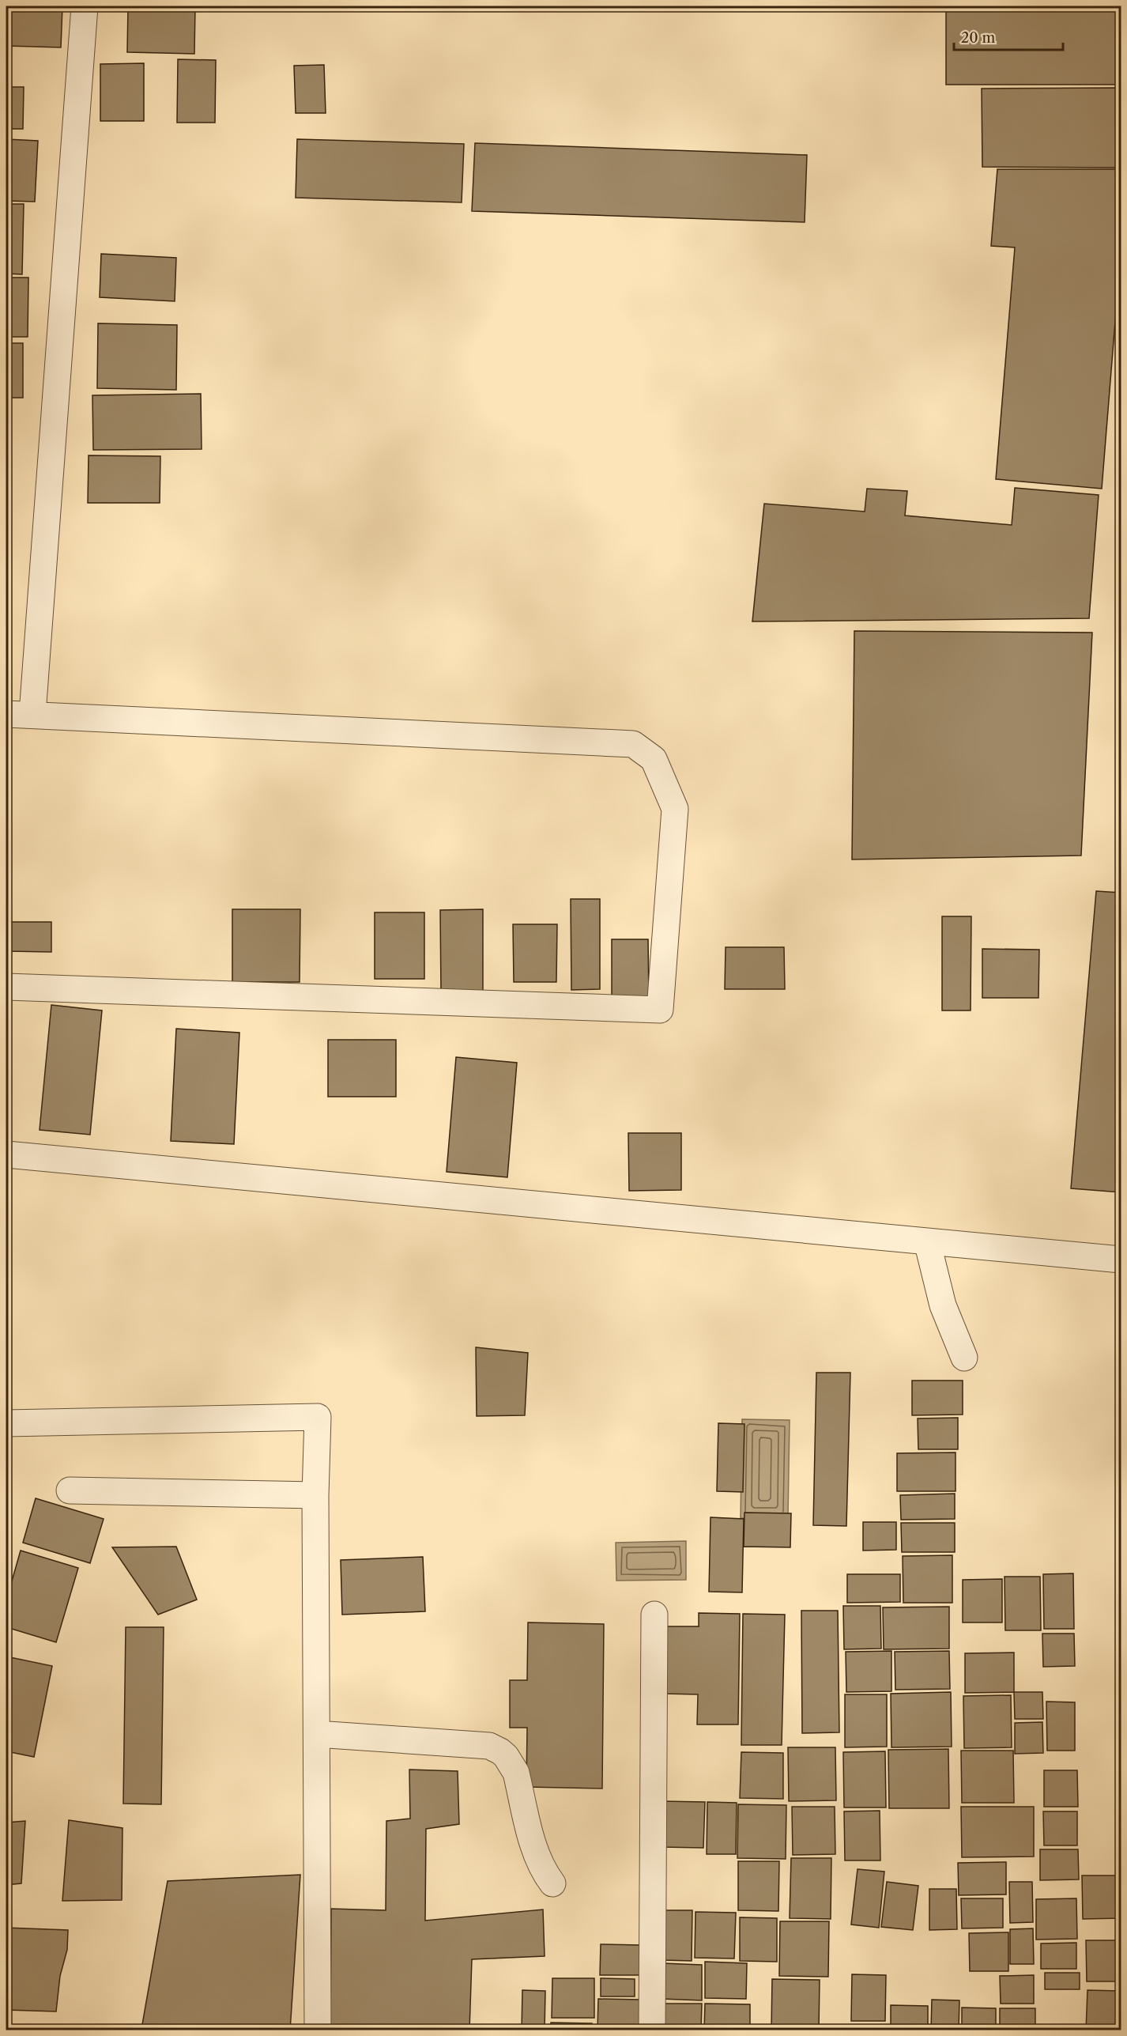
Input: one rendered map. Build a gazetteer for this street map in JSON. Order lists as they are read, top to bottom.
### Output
{
  "scale_bar": "20 m"
}
